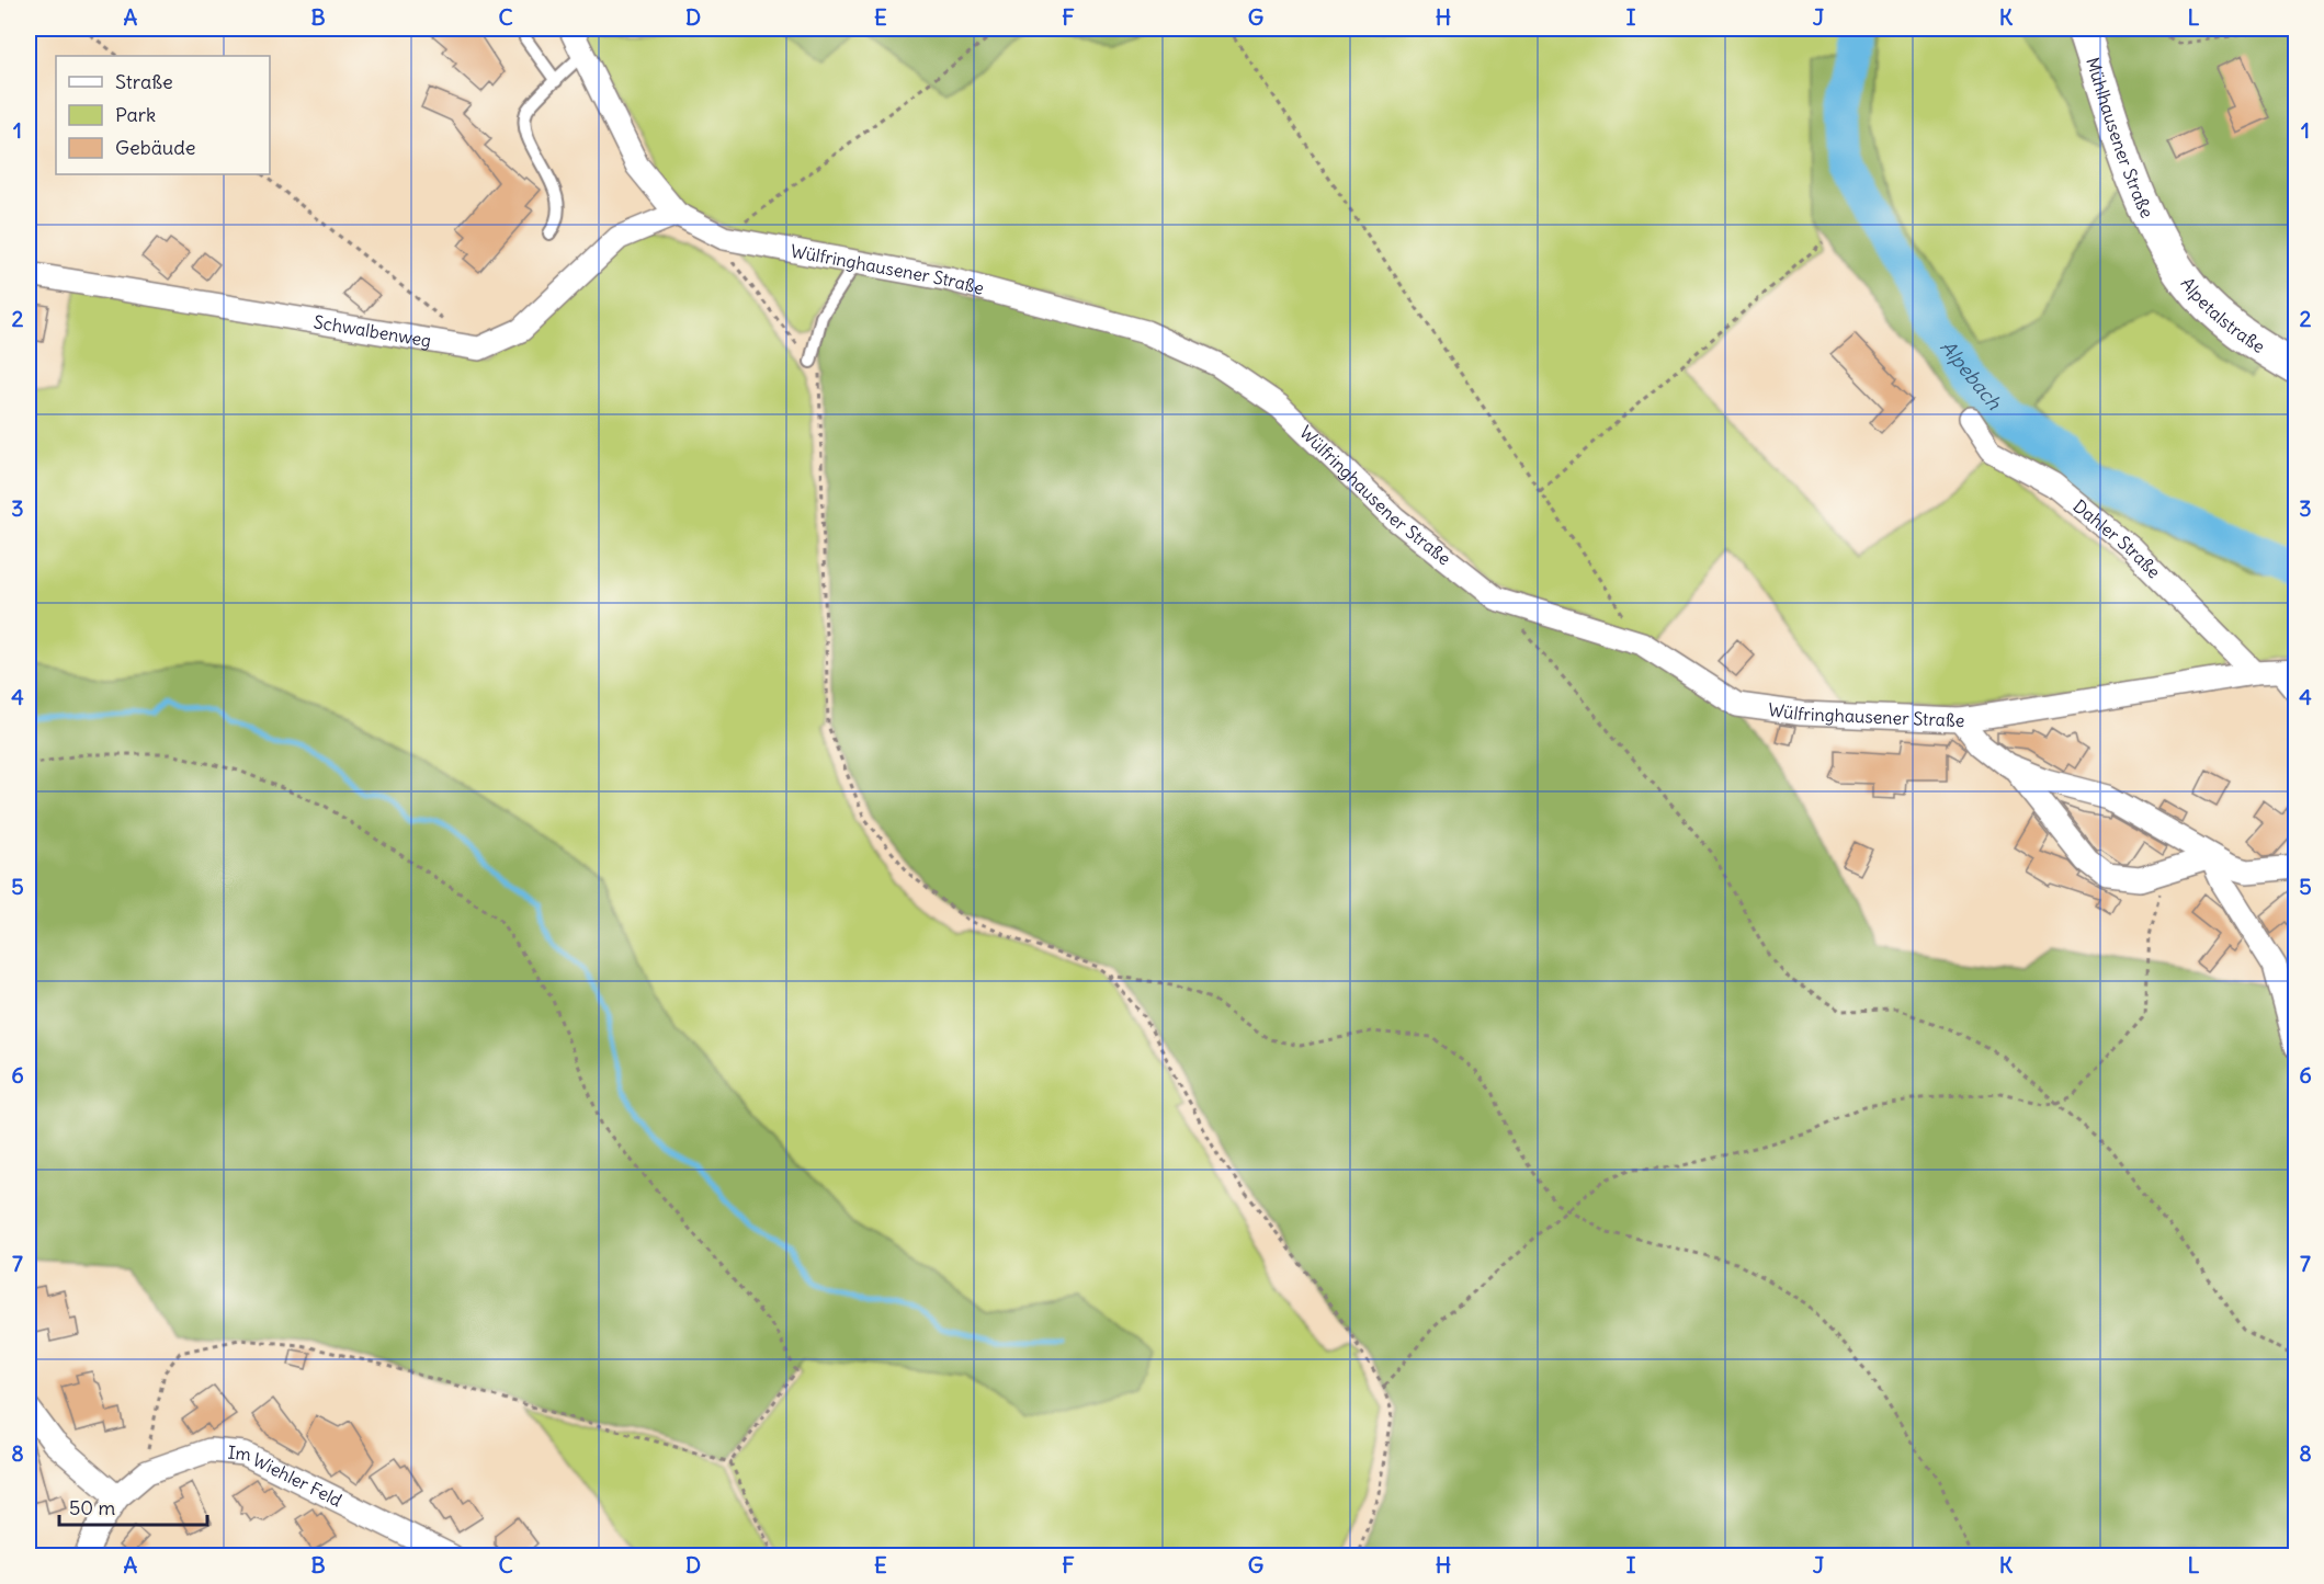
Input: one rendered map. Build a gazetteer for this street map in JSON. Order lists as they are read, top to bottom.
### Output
{
  "streets": {
    "main road": ["Mühlhausener Straße", "Alpetalstraße"],
    "street": [
      "Wülfringhausener Straße",
      "Schwalbenweg",
      "Dahler Straße",
      "Im Wiehler Feld"
    ]
  },
  "crossings": [
    ["Mühlhausener Straße", "Alpetalstraße"],
    ["Wülfringhausener Straße", "Schwalbenweg"],
    ["Wülfringhausener Straße", "Dahler Straße"]
  ],
  "water": ["Alpebach"],
  "legend": ["Straße", "Park", "Gebäude"],
  "scale_bar": "50 m",
  "grid": {
    "columns": [
      "A",
      "B",
      "C",
      "D",
      "E",
      "F",
      "G",
      "H",
      "I",
      "J",
      "K",
      "L"
    ],
    "rows": [
      "1",
      "2",
      "3",
      "4",
      "5",
      "6",
      "7",
      "8"
    ]
  }
}
